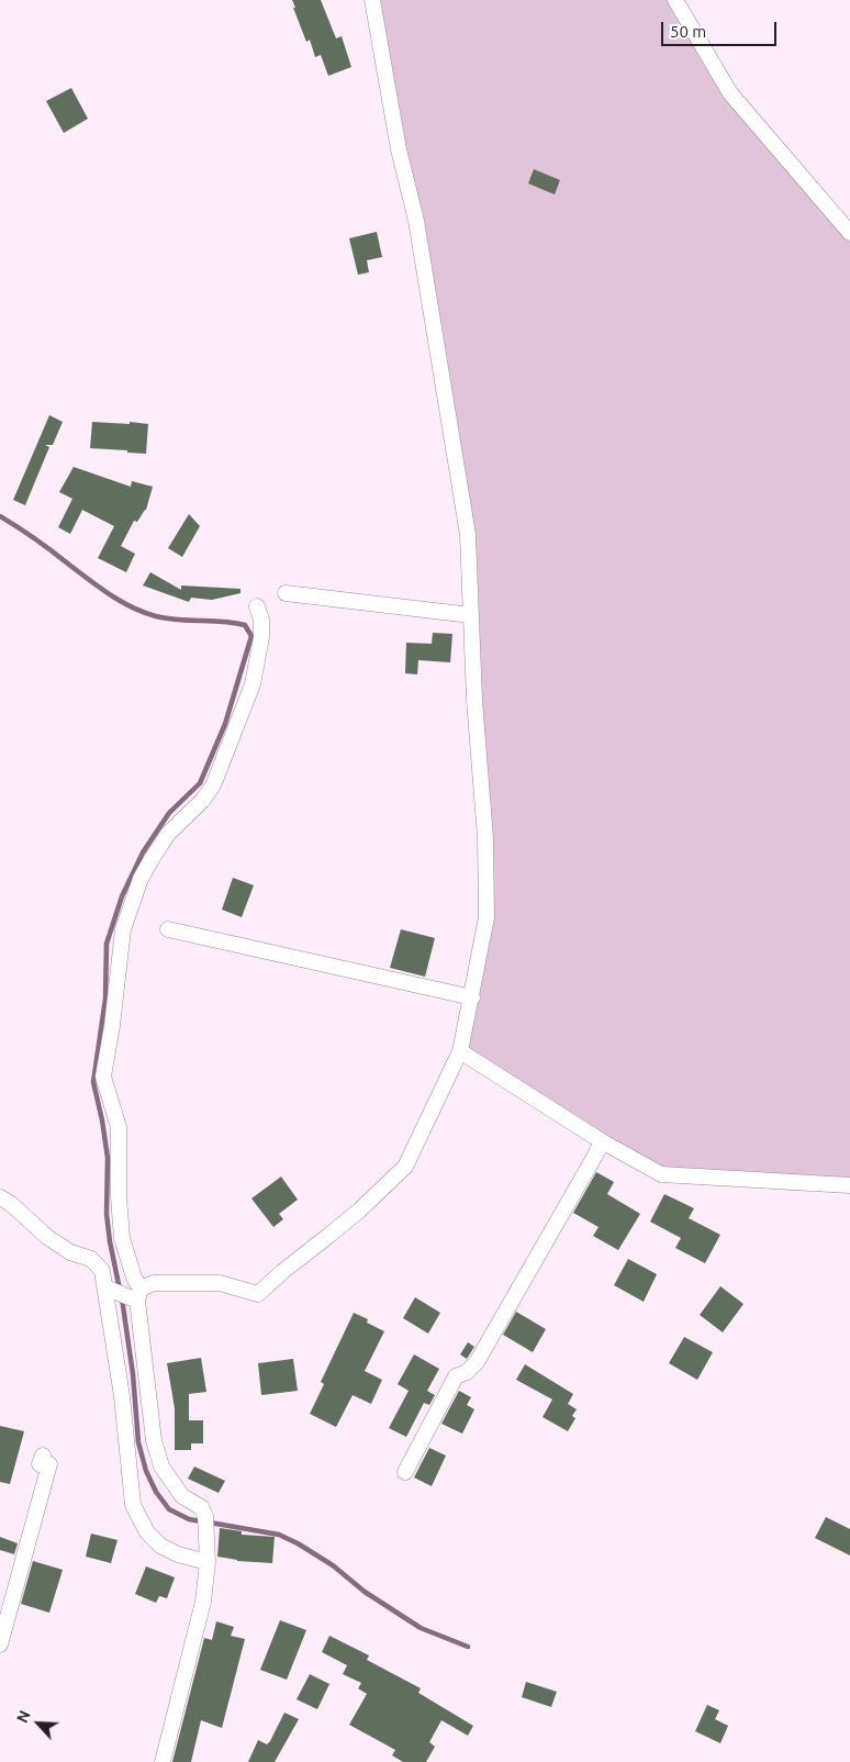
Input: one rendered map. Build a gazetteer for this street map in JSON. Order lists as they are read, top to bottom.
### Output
{
  "scale_bar": "50 m",
  "north": "top left"
}
